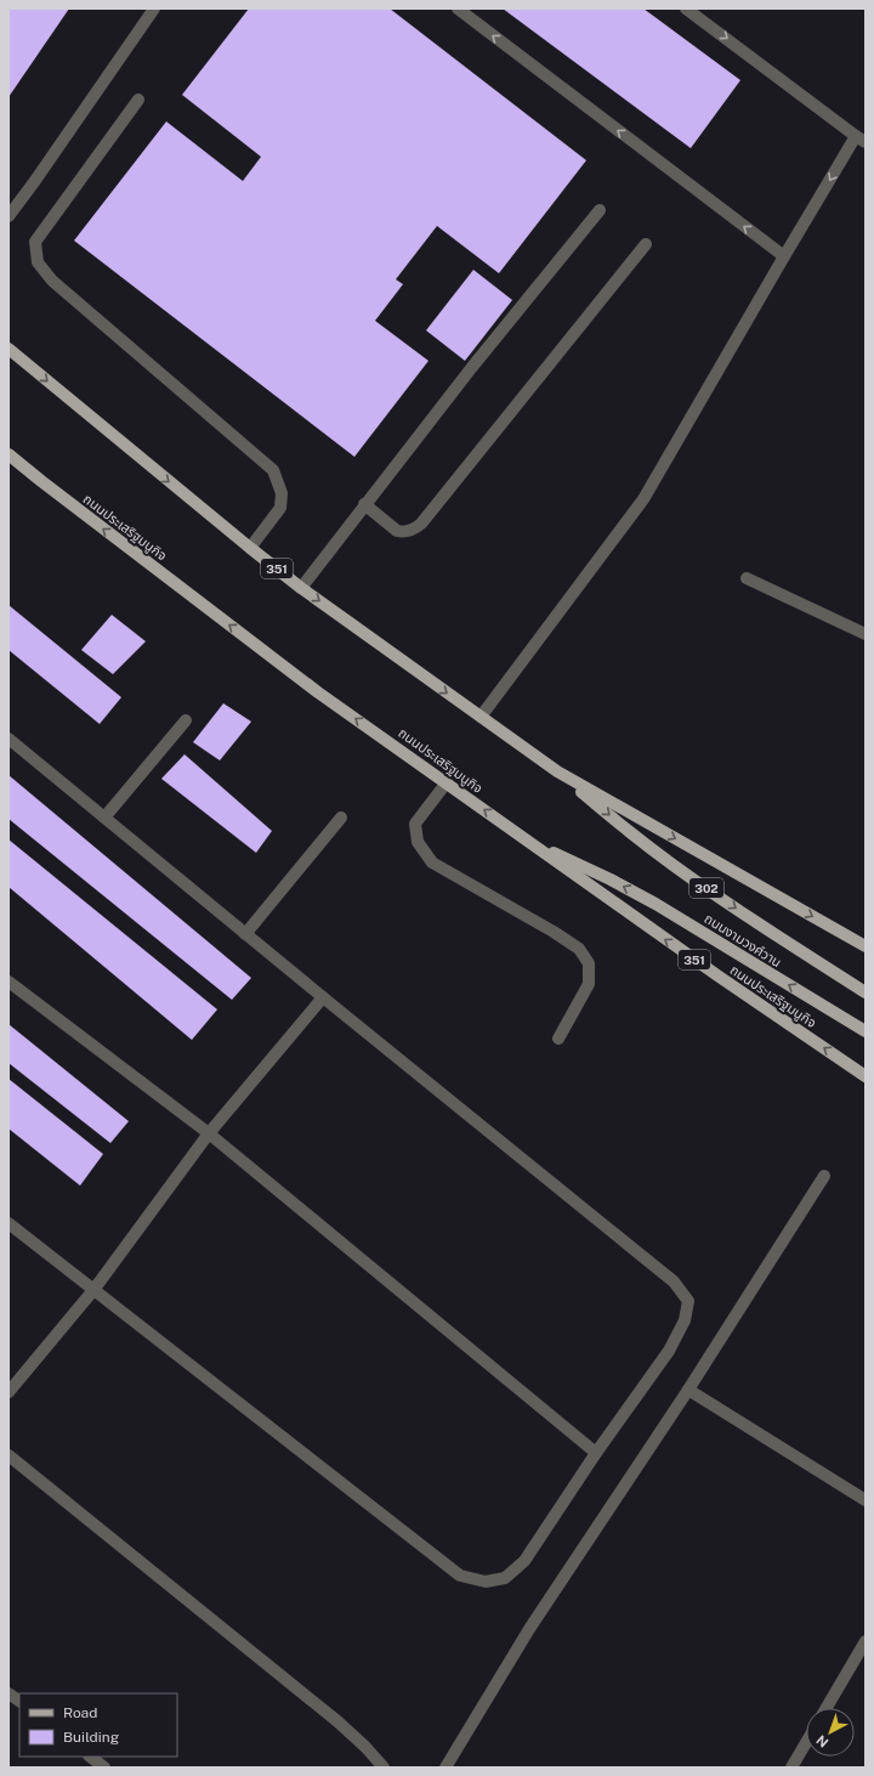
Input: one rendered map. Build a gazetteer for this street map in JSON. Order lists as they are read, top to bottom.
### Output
{
  "streets": {
    "main road": [
      "ถนนประเสริฐมนูกิจ",
      "351",
      "302",
      "ถนนงามวงศ์วาน"
    ]
  },
  "crossings": [
    ["ถนนประเสริฐมนูกิจ", "ถนนงามวงศ์วาน"],
    ["351", "ถนนงามวงศ์วาน"]
  ],
  "legend": ["Road", "Building"],
  "north": "bottom left"
}
